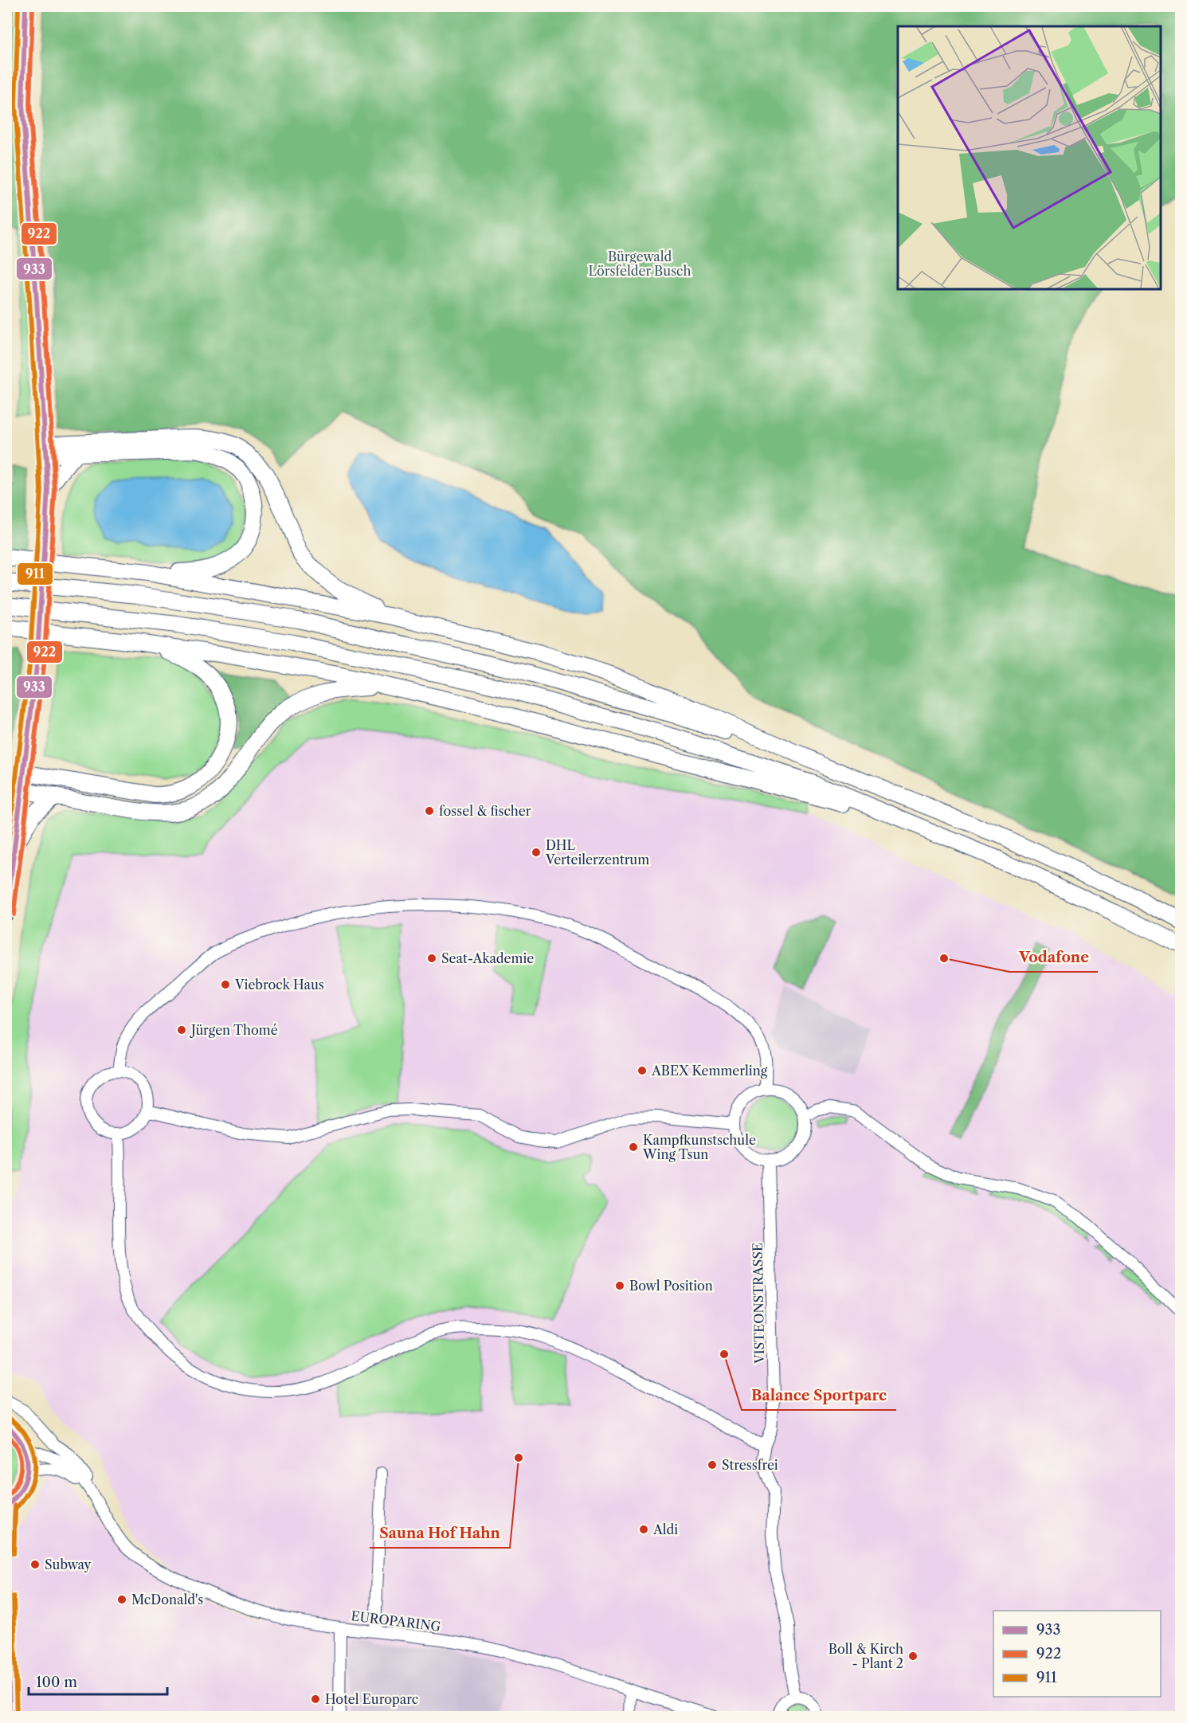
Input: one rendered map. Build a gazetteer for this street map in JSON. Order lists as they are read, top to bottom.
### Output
{
  "streets": {
    "street": ["VISTEONSTRASSE", "EUROPARING"]
  },
  "parks": ["Bürgewald Lörsfelder Busch"],
  "places": [
    "fossel & fischer",
    "DHL Verteilerzentrum",
    "Seat-Akademie",
    "Vodafone",
    "Viebrock Haus",
    "Jürgen Thomé",
    "ABEX Kemmerling",
    "Kampfkunstschule Wing Tsun",
    "Bowl Position",
    "Balance Sportparc",
    "Sauna Hof Hahn",
    "Stressfrei",
    "Aldi",
    "Subway",
    "McDonald's",
    "Boll & Kirch - Plant 2",
    "Hotel Europarc"
  ],
  "lines": ["transit line 933", "transit line 922", "transit line 911"],
  "legend": ["933", "922", "911"],
  "scale_bar": "100 m"
}
